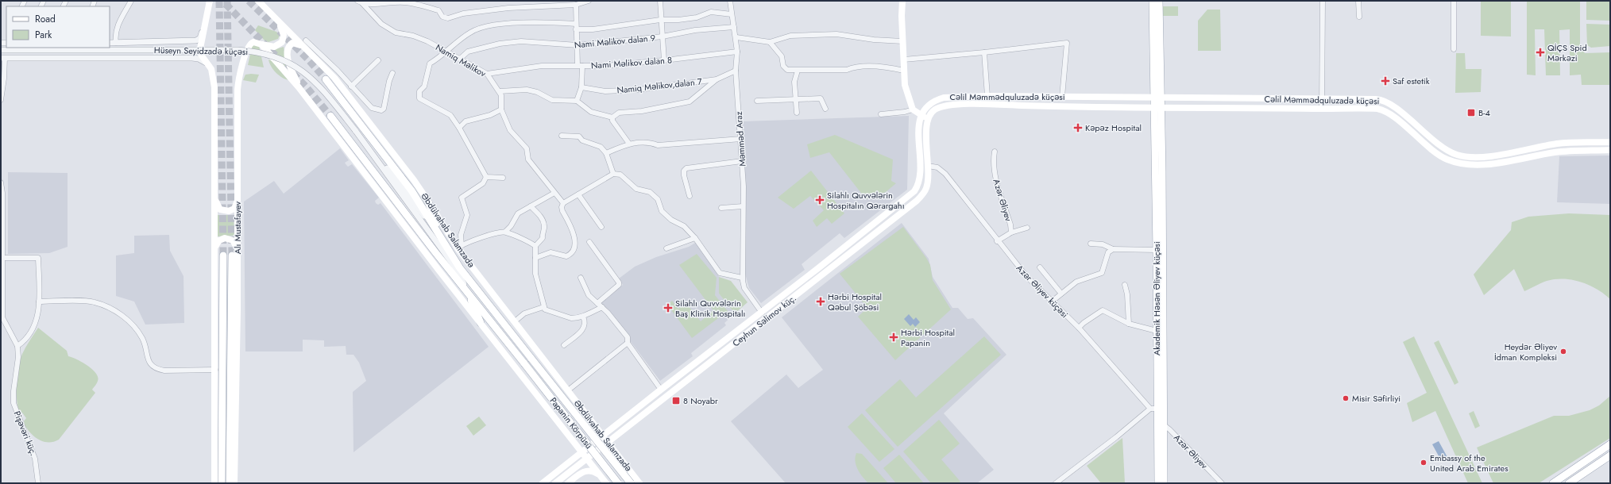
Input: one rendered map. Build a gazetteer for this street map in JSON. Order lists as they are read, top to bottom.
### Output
{
  "streets": {
    "main road": [
      "Cəlil Məmmədquluzadə küçəsi",
      "Alı Mustafayev",
      "Əbdülvahab Salamzadə",
      "Akademik Həsən Əliyev küçəsi",
      "Ceyhun Səlimov küç.",
      "Papanin Körpüsü"
    ],
    "street": [
      "Nami Məlikov dalan 9",
      "Hüseyn Seyidzadə küçəsi",
      "Namiq Məlikov",
      "Nami Məlikov dalan 8",
      "Namiq Məlikov,dalan 7",
      "Məmməd Araz",
      "Azər Əliyev",
      "Azər Əliyev küçəsi",
      "Pişəvəri küç."
    ]
  },
  "crossings": [
    ["Nami Məlikov dalan 9", "Namiq Məlikov"],
    ["Nami Məlikov dalan 9", "Məmməd Araz"],
    ["Namiq Məlikov", "Nami Məlikov dalan 8"],
    ["Nami Məlikov dalan 8", "Məmməd Araz"],
    ["Namiq Məlikov,dalan 7", "Məmməd Araz"],
    ["Cəlil Məmmədquluzadə küçəsi", "Akademik Həsən Əliyev küçəsi"],
    ["Cəlil Məmmədquluzadə küçəsi", "Ceyhun Səlimov küç."],
    ["Azər Əliyev", "Azər Əliyev küçəsi"],
    ["Azər Əliyev", "Akademik Həsən Əliyev küçəsi"],
    ["Əbdülvahab Salamzadə", "Ceyhun Səlimov küç."],
    ["Əbdülvahab Salamzadə", "Papanin Körpüsü"],
    ["Azər Əliyev küçəsi", "Akademik Həsən Əliyev küçəsi"],
    ["Azər Əliyev küçəsi", "Ceyhun Səlimov küç."]
  ],
  "places": {
    "health": [
      "QİÇS Spid Mərkəzi",
      "Saf estetik",
      "Kəpəz Hospital",
      "Silahlı Quvvələrin Hospitalın Qərargahı",
      "Hərbi Hospital Qəbul Şöbəsi",
      "Silahlı Quvvələrin Baş Klinik Hospitalı",
      "Hərbi Hospital Papanin"
    ],
    "transit": ["B-4", "8 Noyabr"],
    "other": ["Heydər Əliyev İdman Kompleksi", "Misir Səfirliyi", "Embassy of the United Arab Emirates"]
  },
  "legend": ["Road", "Park"]
}
